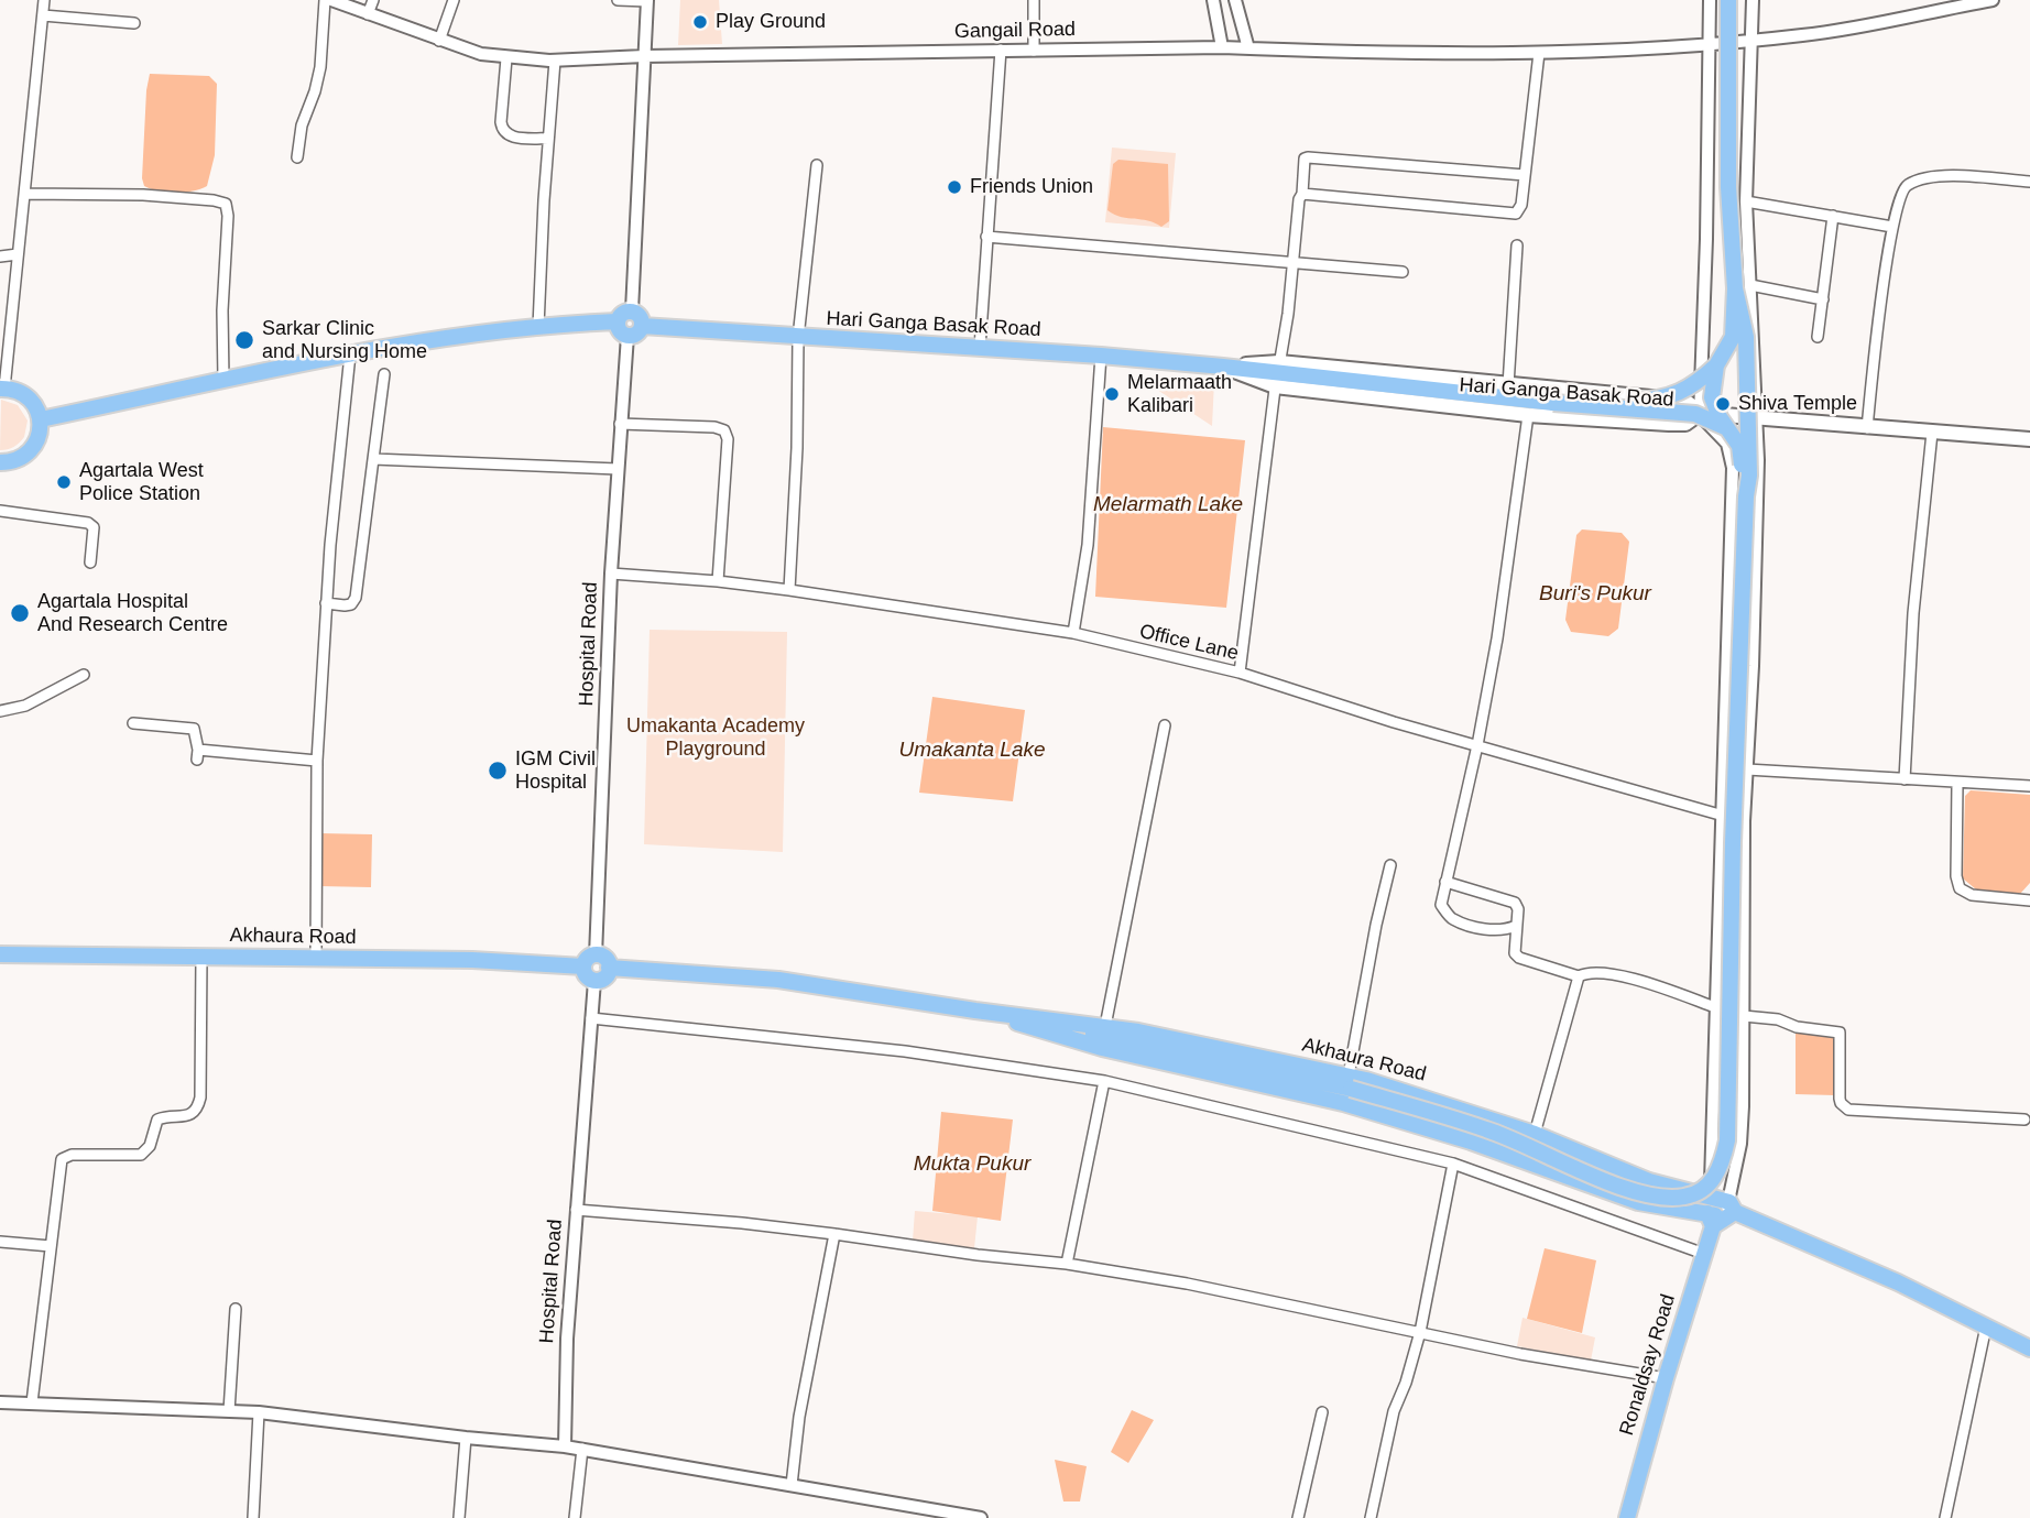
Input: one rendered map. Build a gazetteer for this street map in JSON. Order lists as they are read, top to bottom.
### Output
{
  "streets": {
    "main road": ["Hari Ganga Basak Road", "Akhaura Road", "Ronaldsay Road"],
    "street": ["Gangail Road", "Office Lane", "Hospital Road"]
  },
  "crossings": [
    ["Hari Ganga Basak Road", "Hospital Road"],
    ["Office Lane", "Hospital Road"],
    ["Hospital Road", "Akhaura Road"],
    ["Akhaura Road", "Ronaldsay Road"]
  ],
  "water": [
    "Melarmath Lake",
    "Buri's Pukur",
    "Umakanta Lake",
    "Mukta Pukur"
  ],
  "parks": ["Umakanta Academy Playground"],
  "places": [
    "Play Ground",
    "Friends Union",
    "Sarkar Clinic and Nursing Home",
    "Melarmaath Kalibari",
    "Shiva Temple",
    "Agartala West Police Station",
    "Agartala Hospital And Research Centre",
    "IGM Civil Hospital"
  ]
}
